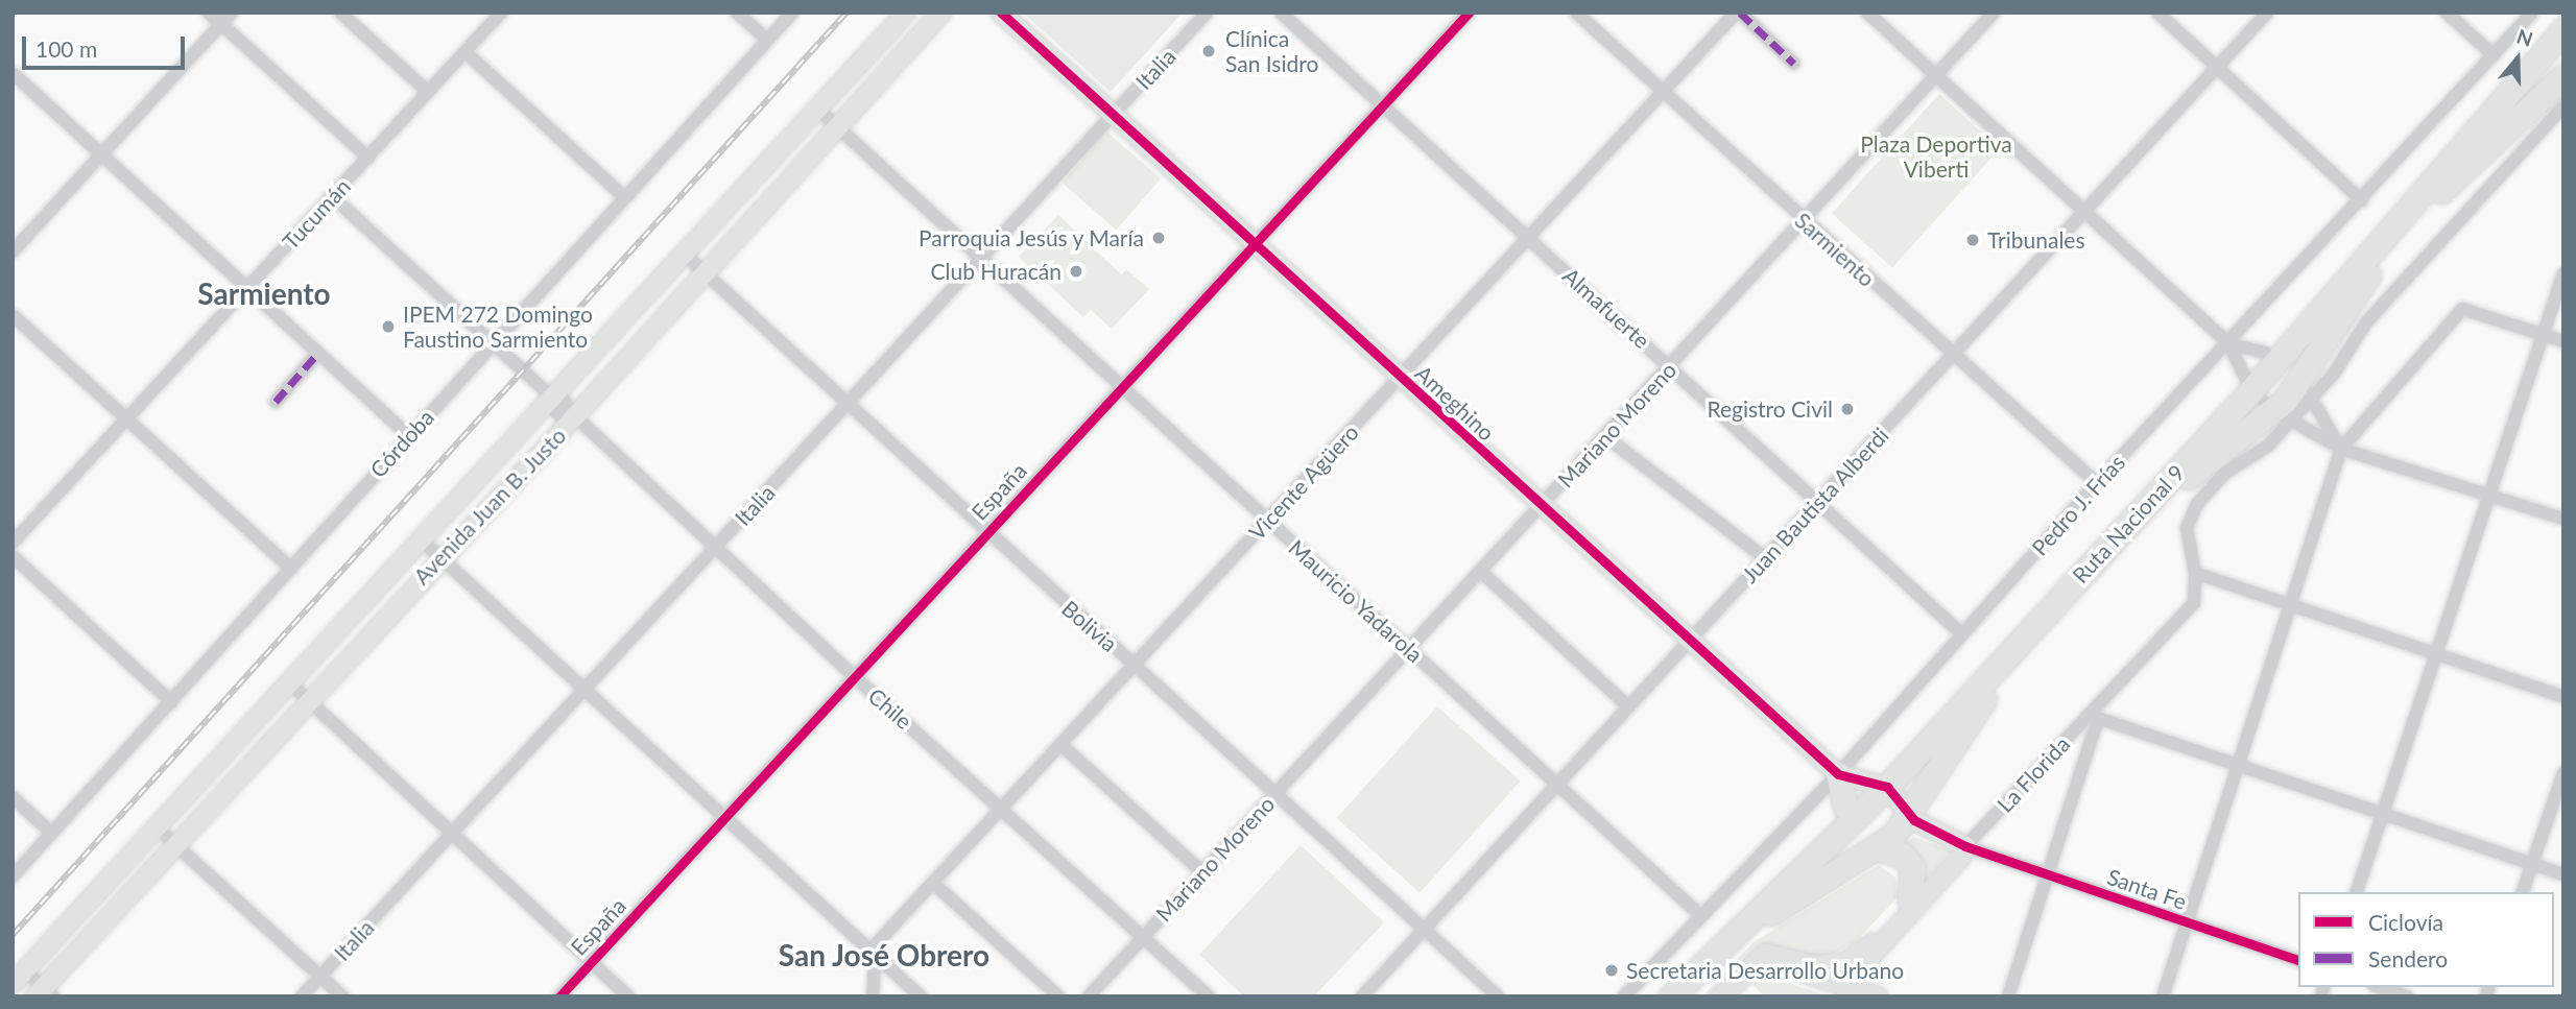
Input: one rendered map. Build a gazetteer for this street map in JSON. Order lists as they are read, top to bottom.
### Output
{
  "streets": {
    "highway": ["Ruta Nacional 9"],
    "main road": [
      "Ameghino",
      "Avenida Juan B. Justo",
      "La Florida",
      "Santa Fe"
    ],
    "street": [
      "Italia",
      "Tucumán",
      "Sarmiento",
      "Almafuerte",
      "Mariano Moreno",
      "Córdoba",
      "Vicente Agüero",
      "España",
      "Juan Bautista Alberdi",
      "Pedro J. Frías",
      "Mauricio Yadarola",
      "Bolivia",
      "Chile"
    ]
  },
  "crossings": [
    ["Italia", "Ameghino"],
    ["Italia", "Mauricio Yadarola"],
    ["Italia", "Bolivia"],
    ["Italia", "Chile"],
    ["Tucumán", "Chile"],
    ["Sarmiento", "Mariano Moreno"],
    ["Sarmiento", "Vicente Agüero"],
    ["Sarmiento", "Juan Bautista Alberdi"],
    ["Sarmiento", "Pedro J. Frías"],
    ["Almafuerte", "Mariano Moreno"],
    ["Almafuerte", "Vicente Agüero"],
    ["Almafuerte", "España"],
    ["Almafuerte", "Juan Bautista Alberdi"],
    ["Almafuerte", "Pedro J. Frías"],
    ["Ameghino", "Mariano Moreno"],
    ["Ameghino", "Vicente Agüero"],
    ["Ameghino", "España"],
    ["Ameghino", "Juan Bautista Alberdi"],
    ["Ameghino", "Pedro J. Frías"],
    ["Mariano Moreno", "Mauricio Yadarola"],
    ["Mariano Moreno", "Bolivia"],
    ["Mariano Moreno", "Chile"],
    ["Córdoba", "Chile"],
    ["Vicente Agüero", "Mauricio Yadarola"],
    ["Vicente Agüero", "Bolivia"],
    ["Vicente Agüero", "Chile"],
    ["España", "Mauricio Yadarola"],
    ["España", "Bolivia"],
    ["España", "Chile"],
    ["Juan Bautista Alberdi", "Mauricio Yadarola"],
    ["Juan Bautista Alberdi", "Bolivia"],
    ["Pedro J. Frías", "Mauricio Yadarola"],
    ["Avenida Juan B. Justo", "Mauricio Yadarola"],
    ["Avenida Juan B. Justo", "Bolivia"],
    ["Avenida Juan B. Justo", "Chile"],
    ["Ruta Nacional 9", "Santa Fe"],
    ["La Florida", "Santa Fe"]
  ],
  "districts": ["Sarmiento", "San José Obrero"],
  "parks": ["Plaza Deportiva Viberti"],
  "places": [
    "Clínica San Isidro",
    "Parroquia Jesús y María",
    "Tribunales",
    "Club Huracán",
    "IPEM 272 Domingo Faustino Sarmiento",
    "Registro Civil",
    "Secretaria Desarrollo Urbano"
  ],
  "legend": ["Ciclovía", "Sendero"],
  "scale_bar": "100 m",
  "north": "top"
}
